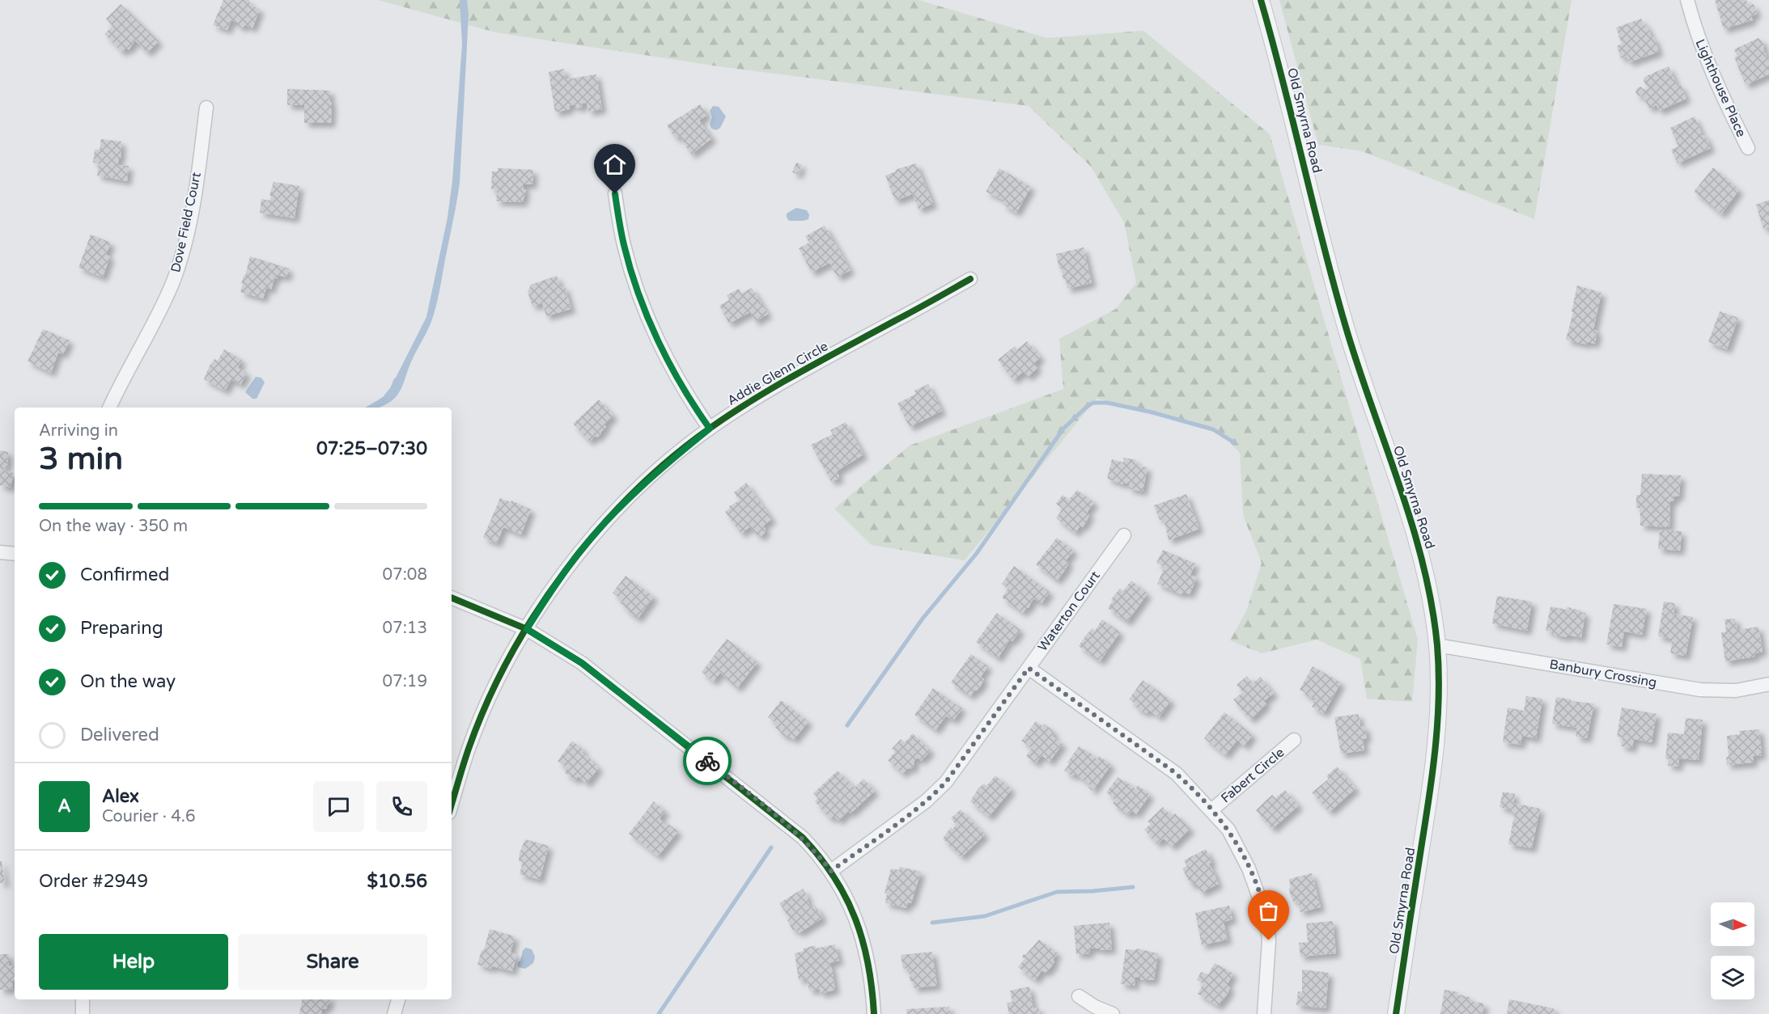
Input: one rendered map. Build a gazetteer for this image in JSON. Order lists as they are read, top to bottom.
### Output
{
  "streets": {
    "street": [
      "Lighthouse Place",
      "Old Smyrna Road",
      "Dove Field Court",
      "Addie Glenn Circle",
      "Waterton Court",
      "Banbury Crossing",
      "Fabert Circle"
    ]
  },
  "crossings": [
    ["Old Smyrna Road", "Banbury Crossing"]
  ],
  "north": "right",
  "page": {
    "heading": ["3 min", "Arriving in", "07:25–07:30"],
    "panel": [
      "Alex",
      "Courier · 4.6",
      "Order #2949",
      "$10.56"
    ],
    "bar": "On the way · 350 m",
    "list": [
      ["Confirmed", "07:08"],
      ["Preparing", "07:13"],
      ["On the way", "07:19"],
      "Delivered"
    ],
    "round": "A",
    "buttons": ["Help", "Share"]
  }
}
